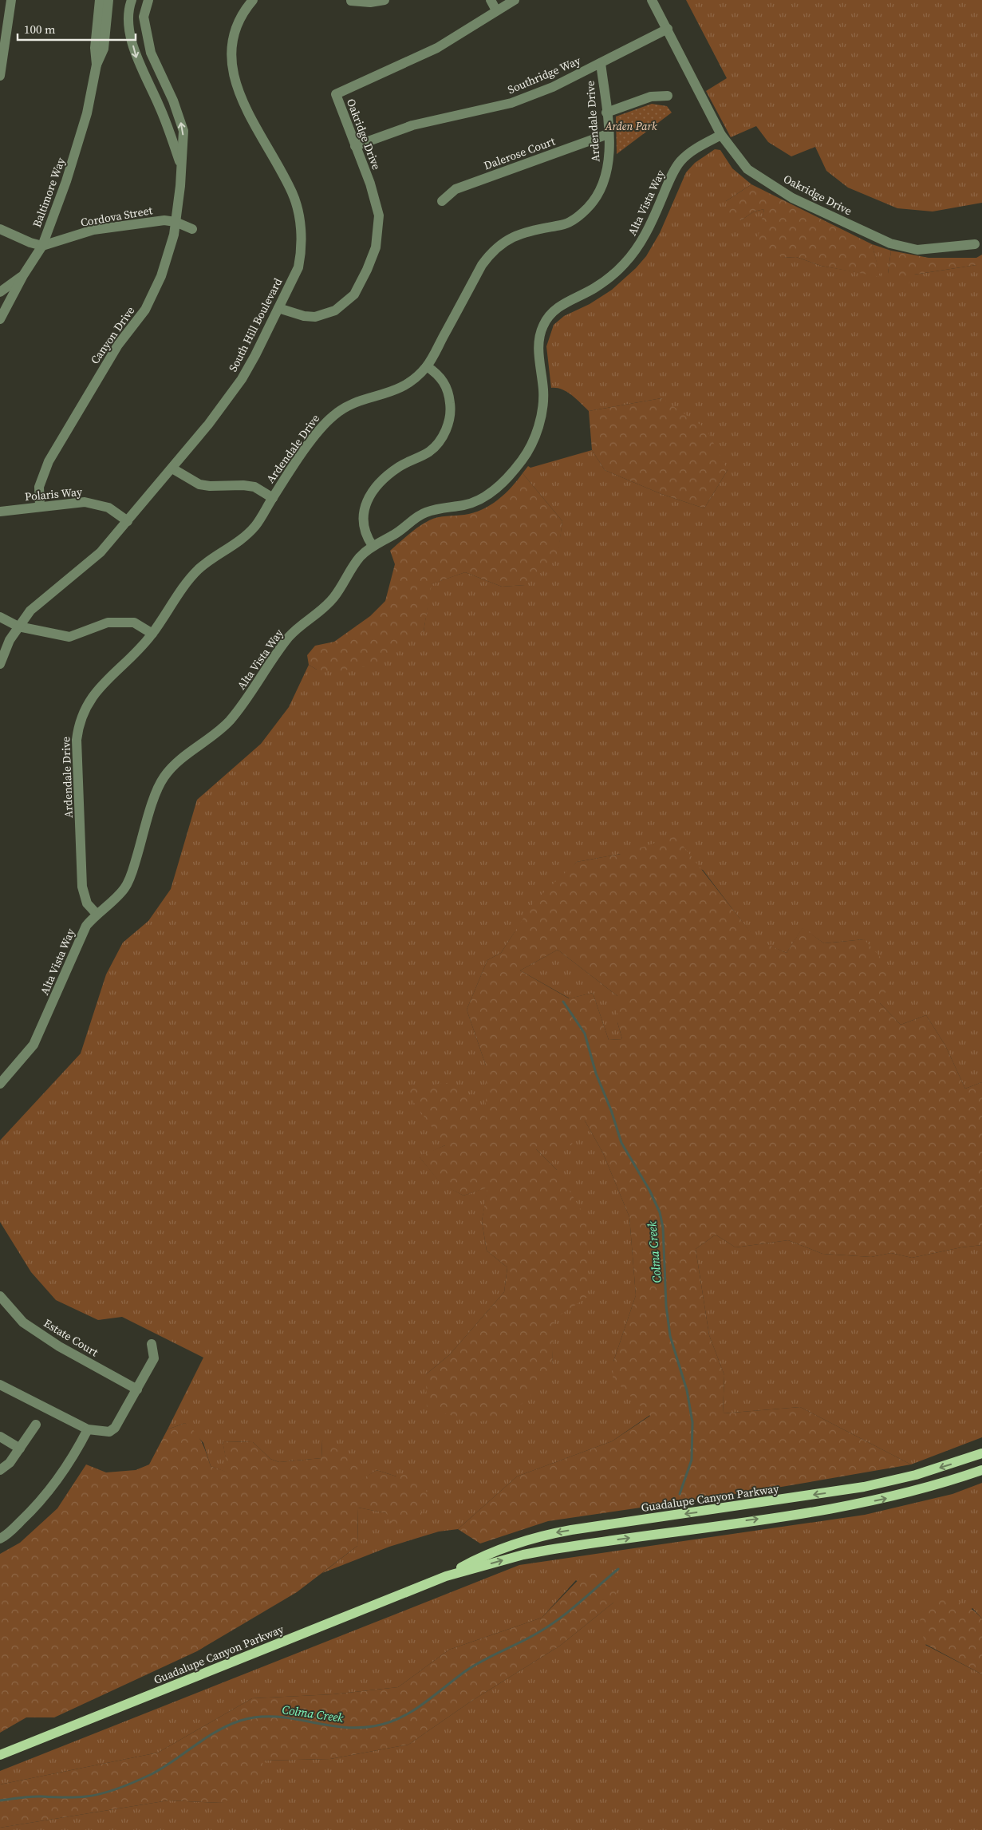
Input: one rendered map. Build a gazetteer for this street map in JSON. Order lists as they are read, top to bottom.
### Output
{
  "streets": {
    "main road": ["Guadalupe Canyon Parkway"],
    "street": [
      "Southridge Way",
      "Ardendale Drive",
      "Oakridge Drive",
      "Dalerose Court",
      "Baltimore Way",
      "Alta Vista Way",
      "Cordova Street",
      "South Hill Boulevard",
      "Canyon Drive",
      "Polaris Way",
      "Estate Court"
    ]
  },
  "crossings": [
    ["Southridge Way", "Ardendale Drive"],
    ["Southridge Way", "Oakridge Drive"],
    ["Ardendale Drive", "Dalerose Court"],
    ["Ardendale Drive", "Alta Vista Way"],
    ["Oakridge Drive", "Alta Vista Way"],
    ["Oakridge Drive", "South Hill Boulevard"],
    ["Baltimore Way", "Cordova Street"],
    ["Cordova Street", "Canyon Drive"],
    ["South Hill Boulevard", "Polaris Way"],
    ["Canyon Drive", "Polaris Way"]
  ],
  "water": ["Colma Creek"],
  "parks": ["Arden Park"],
  "scale_bar": "100 m"
}
